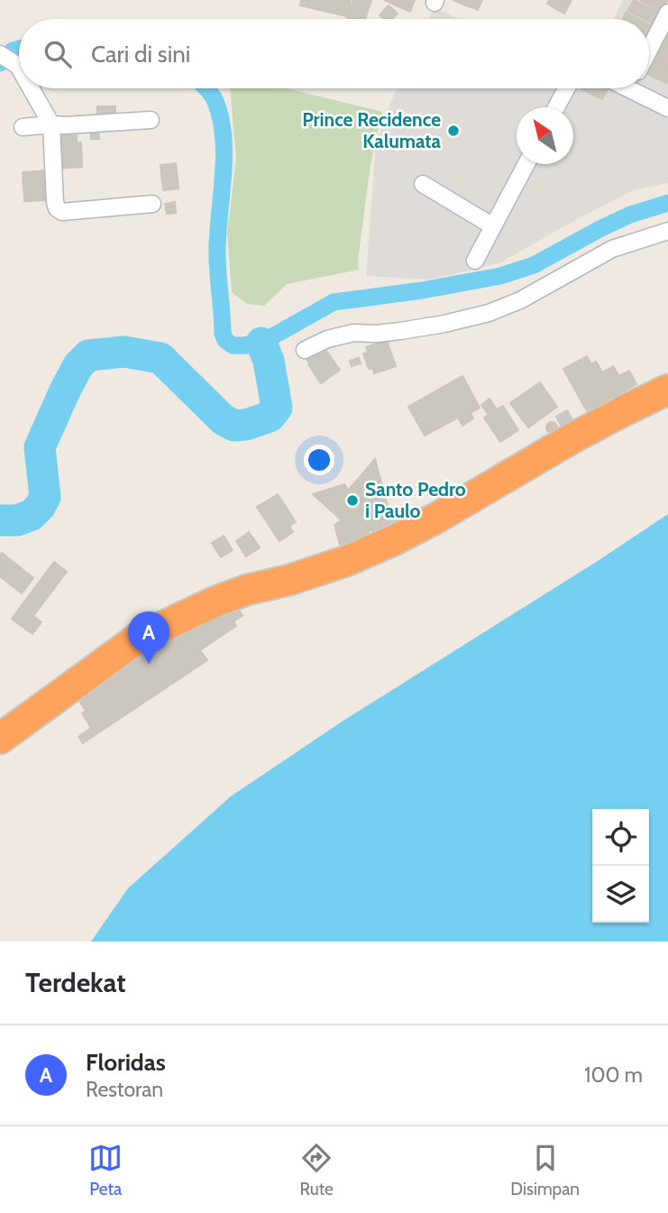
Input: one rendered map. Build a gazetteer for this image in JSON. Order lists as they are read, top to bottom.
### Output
{
  "places": ["Prince Recidence Kalumata", "Santo Pedro i Paulo"],
  "north": "top left",
  "page": {
    "search": "Cari di sini",
    "pins": "A",
    "heading": "Terdekat",
    "list": [
      {
        "mark": "A",
        "name": "Floridas",
        "note": "Restoran",
        "value": "100 m"
      }
    ],
    "nav": ["Peta", "Rute", "Disimpan"]
  }
}
